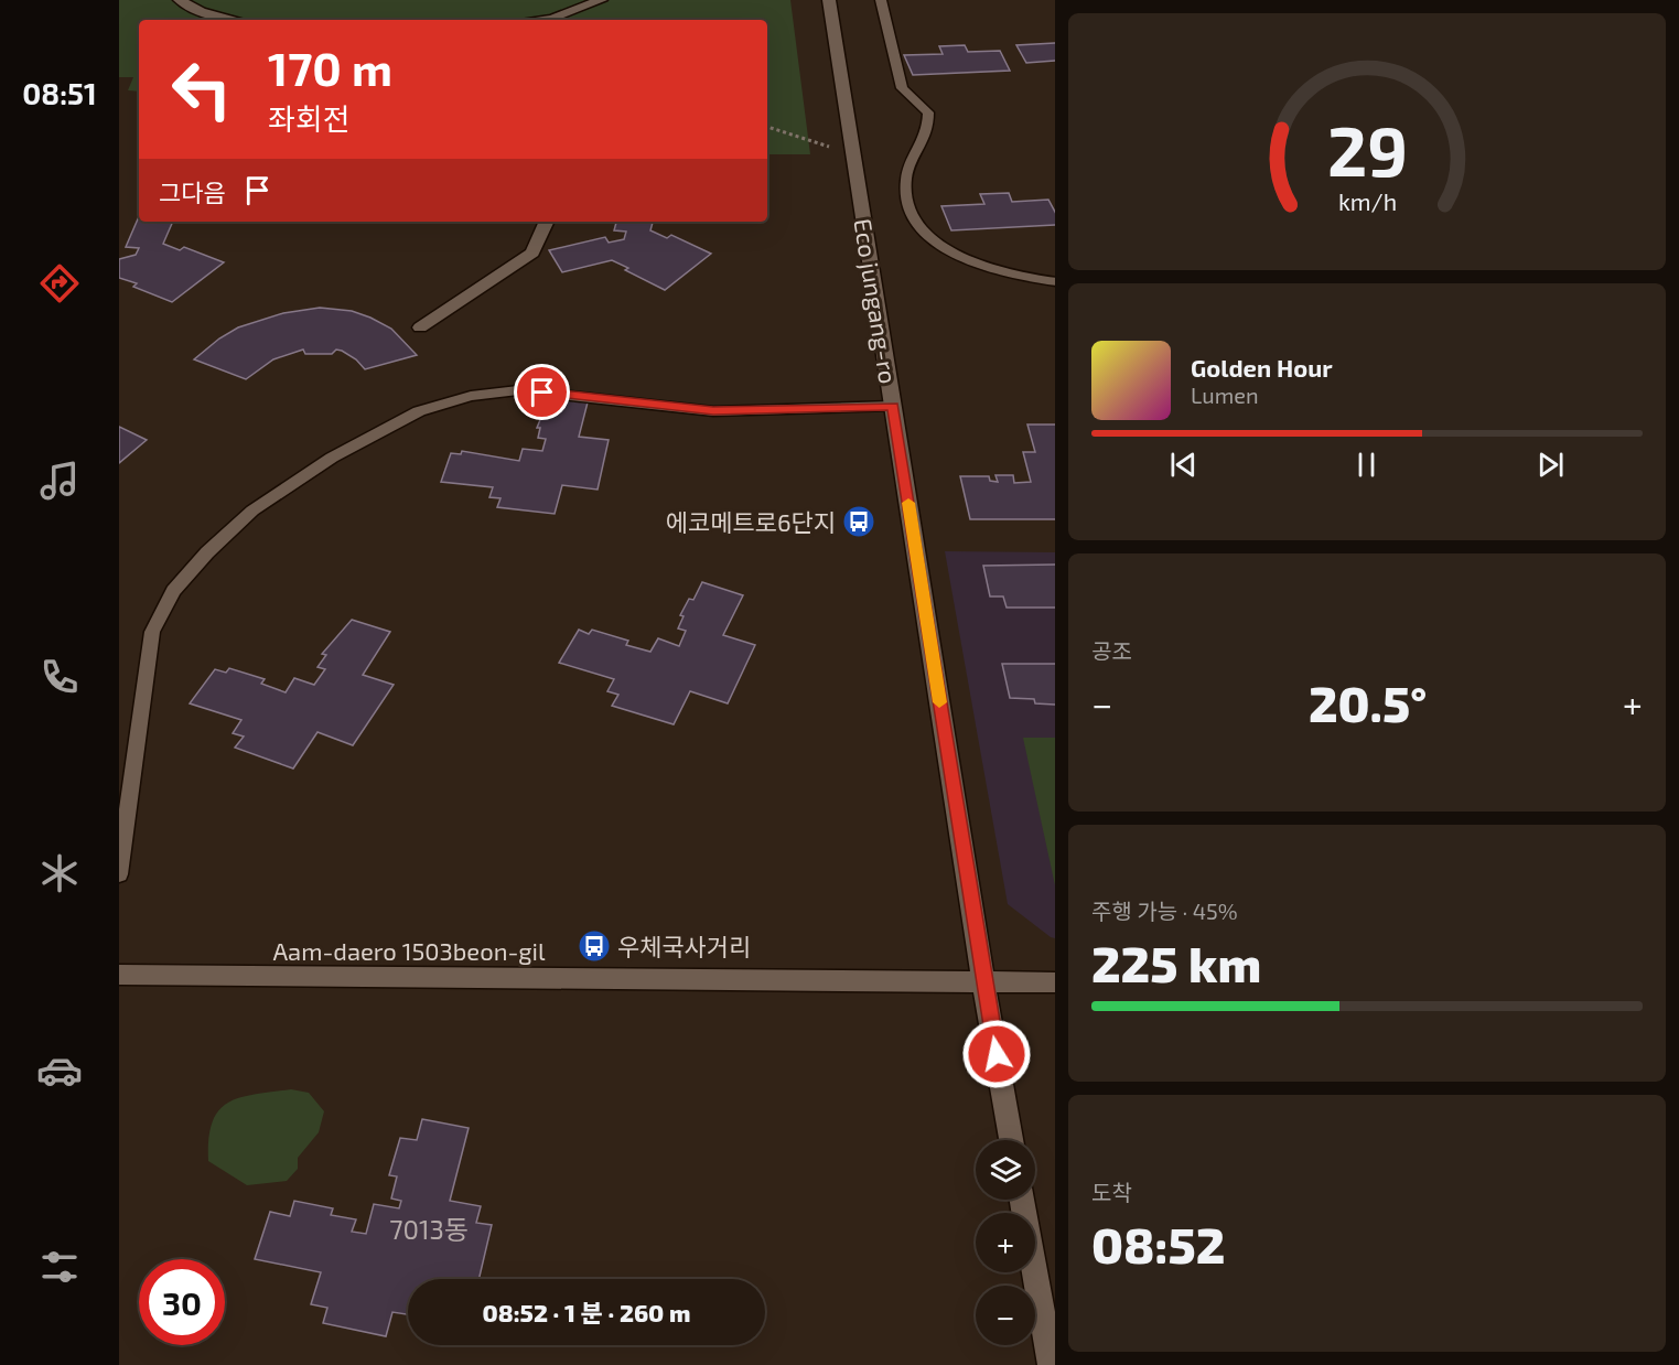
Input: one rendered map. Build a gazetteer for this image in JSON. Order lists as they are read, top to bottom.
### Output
{
  "streets": {
    "street": ["Eco jungang-ro", "Aam-daero 1503beon-gil"]
  },
  "crossings": [
    ["Eco jungang-ro", "Aam-daero 1503beon-gil"]
  ],
  "places": {
    "bus stop": ["에코메트로6단지", "우체국사거리"]
  },
  "house_numbers": ["7013동"],
  "page": {
    "tabs": "08:51",
    "turn": ["170 m", "좌회전"],
    "then": "그다음",
    "song": ["Golden Hour", "Lumen"],
    "tile": [
      "공조",
      ["주행 가능 · 45%", "225 km"],
      ["도착", "08:52"]
    ],
    "heat": ["−", "20.5°", "+"],
    "map_buttons": ["+", "−"],
    "limit": "30",
    "trip": "08:52 · 1 분 · 260 m",
    "gauge": ["29", "km/h"]
  }
}
